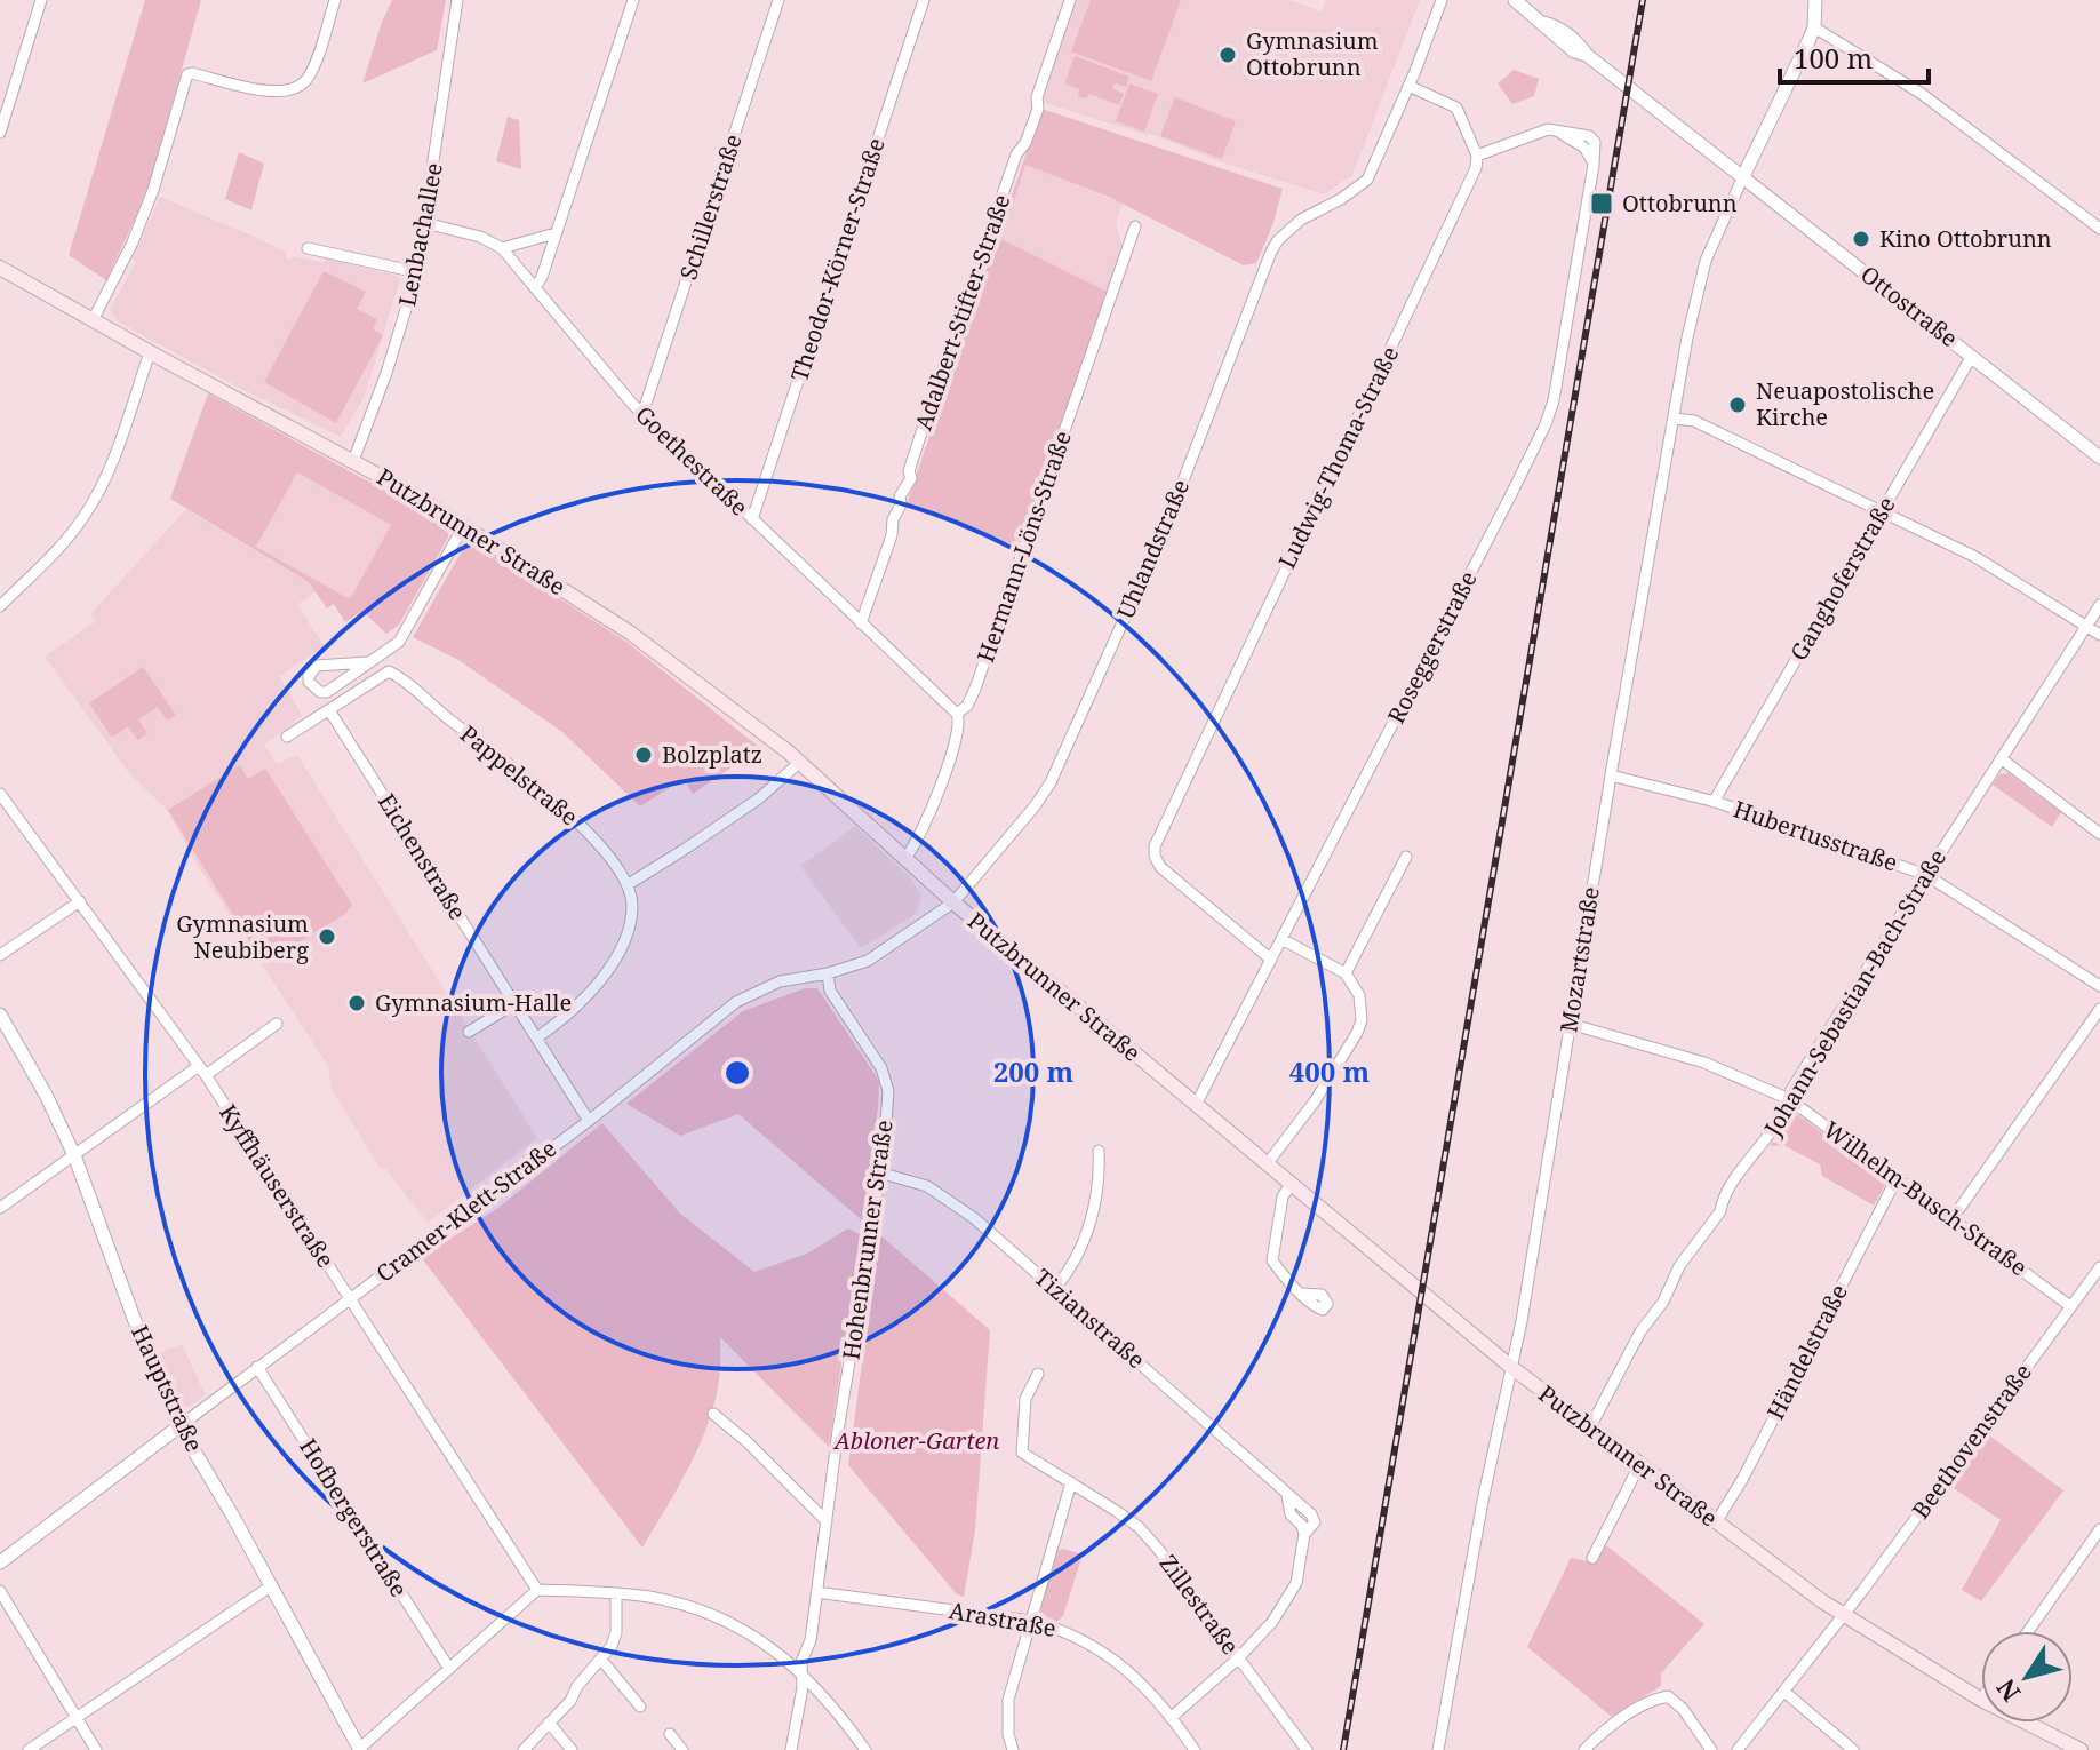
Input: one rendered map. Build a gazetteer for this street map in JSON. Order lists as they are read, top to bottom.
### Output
{
  "streets": {
    "main road": ["Putzbrunner Straße"],
    "street": [
      "Schillerstraße",
      "Lenbachallee",
      "Theodor-Körner-Straße",
      "Ottostraße",
      "Adalbert-Stifter-Straße",
      "Ludwig-Thoma-Straße",
      "Goethestraße",
      "Hermann-Löns-Straße",
      "Uhlandstraße",
      "Ganghoferstraße",
      "Roseggerstraße",
      "Pappelstraße",
      "Hubertusstraße",
      "Eichenstraße",
      "Mozartstraße",
      "Johann-Sebastian-Bach-Straße",
      "Kyffhäuserstraße",
      "Wilhelm-Busch-Straße",
      "Cramer-Klett-Straße",
      "Hohenbrunner Straße",
      "Tizianstraße",
      "Händelstraße",
      "Hauptstraße",
      "Beethovenstraße",
      "Hofbergerstraße",
      "Zillestraße",
      "Arastraße"
    ]
  },
  "crossings": [
    ["Schillerstraße", "Goethestraße"],
    ["Lenbachallee", "Goethestraße"],
    ["Lenbachallee", "Putzbrunner Straße"],
    ["Theodor-Körner-Straße", "Goethestraße"],
    ["Ottostraße", "Ganghoferstraße"],
    ["Ottostraße", "Mozartstraße"],
    ["Adalbert-Stifter-Straße", "Goethestraße"],
    ["Ludwig-Thoma-Straße", "Roseggerstraße"],
    ["Goethestraße", "Hermann-Löns-Straße"],
    ["Putzbrunner Straße", "Hermann-Löns-Straße"],
    ["Putzbrunner Straße", "Uhlandstraße"],
    ["Putzbrunner Straße", "Roseggerstraße"],
    ["Putzbrunner Straße", "Mozartstraße"],
    ["Putzbrunner Straße", "Johann-Sebastian-Bach-Straße"],
    ["Putzbrunner Straße", "Cramer-Klett-Straße"],
    ["Putzbrunner Straße", "Händelstraße"],
    ["Putzbrunner Straße", "Beethovenstraße"],
    ["Uhlandstraße", "Cramer-Klett-Straße"],
    ["Ganghoferstraße", "Hubertusstraße"],
    ["Pappelstraße", "Eichenstraße"],
    ["Hubertusstraße", "Mozartstraße"],
    ["Hubertusstraße", "Johann-Sebastian-Bach-Straße"],
    ["Eichenstraße", "Cramer-Klett-Straße"],
    ["Mozartstraße", "Wilhelm-Busch-Straße"],
    ["Johann-Sebastian-Bach-Straße", "Wilhelm-Busch-Straße"],
    ["Kyffhäuserstraße", "Cramer-Klett-Straße"],
    ["Wilhelm-Busch-Straße", "Händelstraße"],
    ["Wilhelm-Busch-Straße", "Beethovenstraße"],
    ["Cramer-Klett-Straße", "Hohenbrunner Straße"],
    ["Cramer-Klett-Straße", "Hauptstraße"],
    ["Cramer-Klett-Straße", "Hofbergerstraße"],
    ["Hohenbrunner Straße", "Tizianstraße"],
    ["Hohenbrunner Straße", "Arastraße"],
    ["Tizianstraße", "Zillestraße"],
    ["Tizianstraße", "Arastraße"]
  ],
  "parks": ["Abloner-Garten"],
  "places": {
    "other": [
      "Gymnasium Ottobrunn",
      "Kino Ottobrunn",
      "Neuapostolische Kirche",
      "Bolzplatz",
      "Gymnasium Neubiberg",
      "Gymnasium-Halle"
    ],
    "transit": ["Ottobrunn"]
  },
  "scale_bar": "100 m",
  "north": "bottom left",
  "rings": ["200 m", "400 m"]
}
